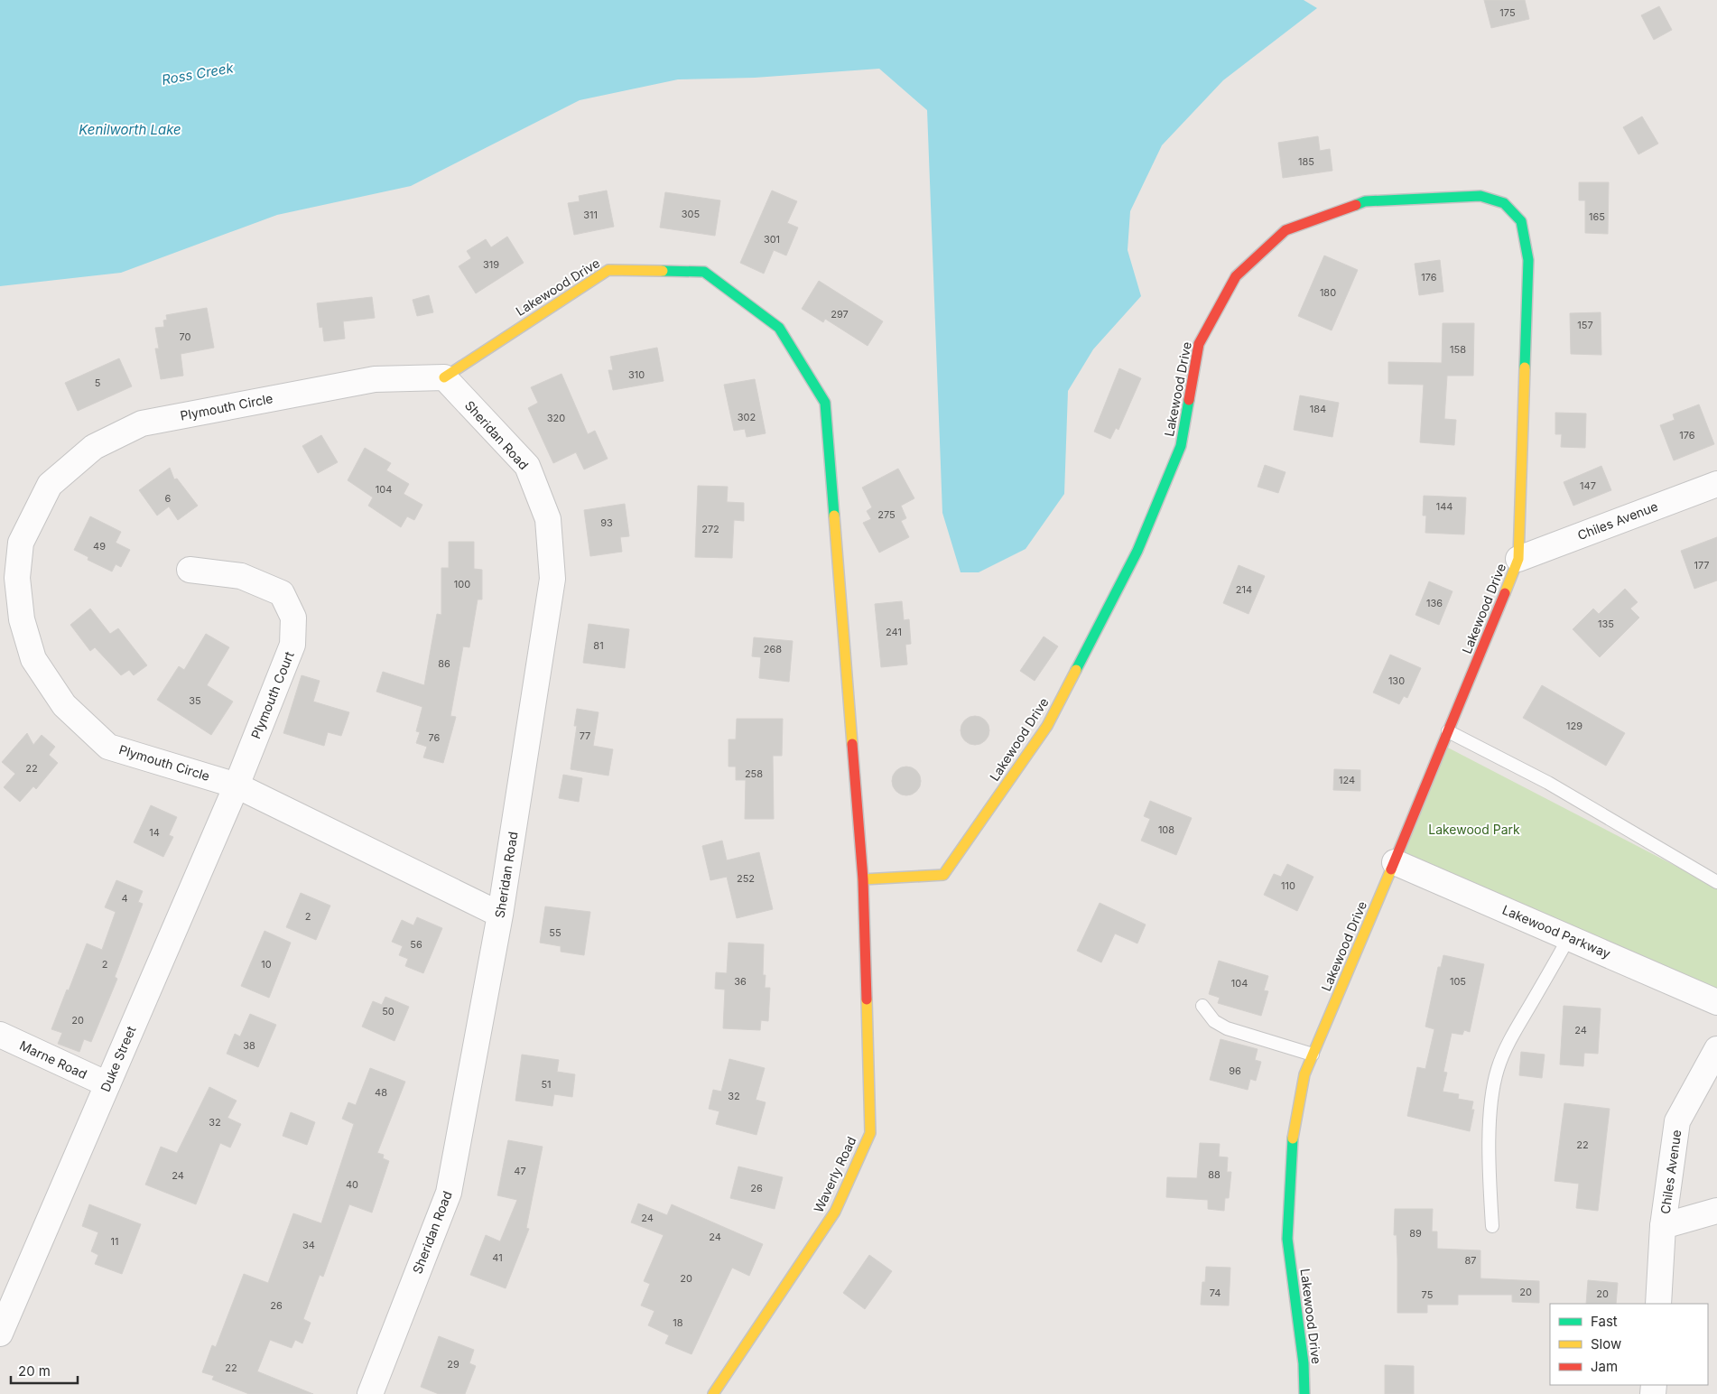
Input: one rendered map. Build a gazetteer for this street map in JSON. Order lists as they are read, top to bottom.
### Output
{
  "streets": {
    "street": [
      "Lakewood Drive",
      "Plymouth Circle",
      "Sheridan Road",
      "Chiles Avenue",
      "Plymouth Court",
      "Lakewood Parkway",
      "Duke Street",
      "Marne Road",
      "Waverly Road"
    ]
  },
  "crossings": [
    ["Lakewood Drive", "Plymouth Circle"],
    ["Lakewood Drive", "Sheridan Road"],
    ["Lakewood Drive", "Chiles Avenue"],
    ["Lakewood Drive", "Lakewood Parkway"],
    ["Lakewood Drive", "Waverly Road"],
    ["Plymouth Circle", "Sheridan Road"],
    ["Plymouth Circle", "Plymouth Court"],
    ["Plymouth Circle", "Duke Street"],
    ["Plymouth Court", "Duke Street"],
    ["Duke Street", "Marne Road"]
  ],
  "water": ["Ross Creek", "Kenilworth Lake"],
  "parks": ["Lakewood Park"],
  "house_numbers": [
    "175",
    "185",
    "305",
    "311",
    "165",
    "301",
    "319",
    "176",
    "180",
    "297",
    "157",
    "70",
    "158",
    "310",
    "5",
    "184",
    "302",
    "320",
    "176",
    "147",
    "104",
    "6",
    "144",
    "275",
    "93",
    "272",
    "49",
    "177",
    "100",
    "214",
    "136",
    "135",
    "241",
    "81",
    "268",
    "86",
    "130",
    "35",
    "129",
    "77",
    "76",
    "22",
    "258",
    "124",
    "108",
    "14",
    "252",
    "110",
    "4",
    "2",
    "55",
    "56",
    "2",
    "10",
    "36",
    "105",
    "104",
    "50",
    "20",
    "24",
    "38",
    "96",
    "51",
    "48",
    "32",
    "32",
    "22",
    "47",
    "88",
    "24",
    "40",
    "26",
    "24",
    "89",
    "24",
    "11",
    "34",
    "41",
    "87",
    "20",
    "20",
    "74",
    "20",
    "75",
    "26",
    "18",
    "29",
    "22"
  ],
  "legend": ["Fast", "Slow", "Jam"],
  "scale_bar": "20 m"
}
